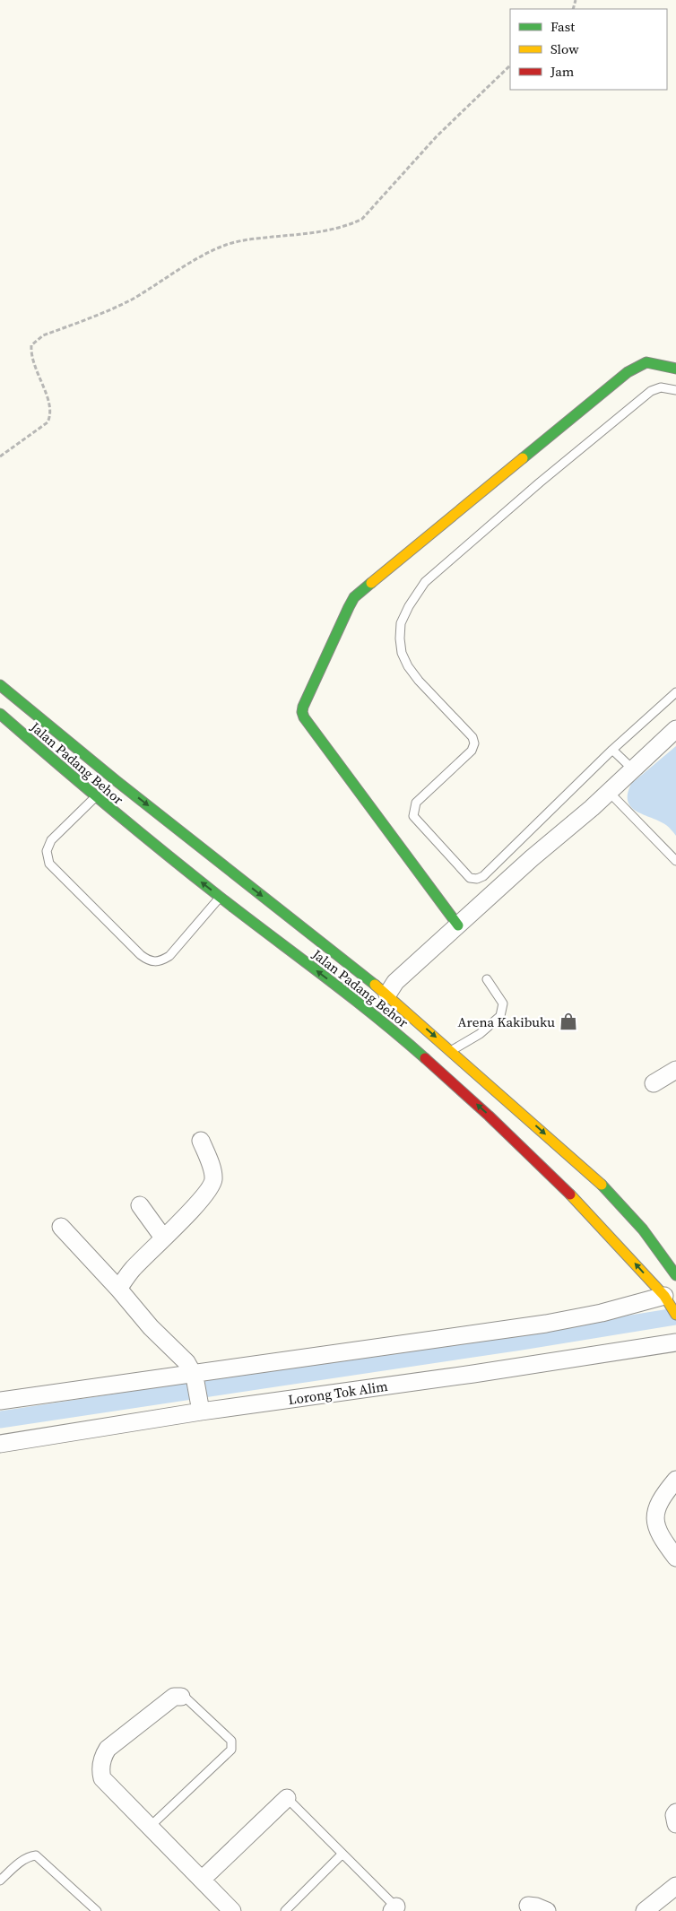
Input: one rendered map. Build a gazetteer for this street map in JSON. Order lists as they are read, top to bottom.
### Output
{
  "streets": {
    "main road": ["Jalan Padang Behor"],
    "street": ["Lorong Tok Alim"]
  },
  "places": {
    "shop": ["Arena Kakibuku"]
  },
  "legend": ["Fast", "Slow", "Jam"]
}
